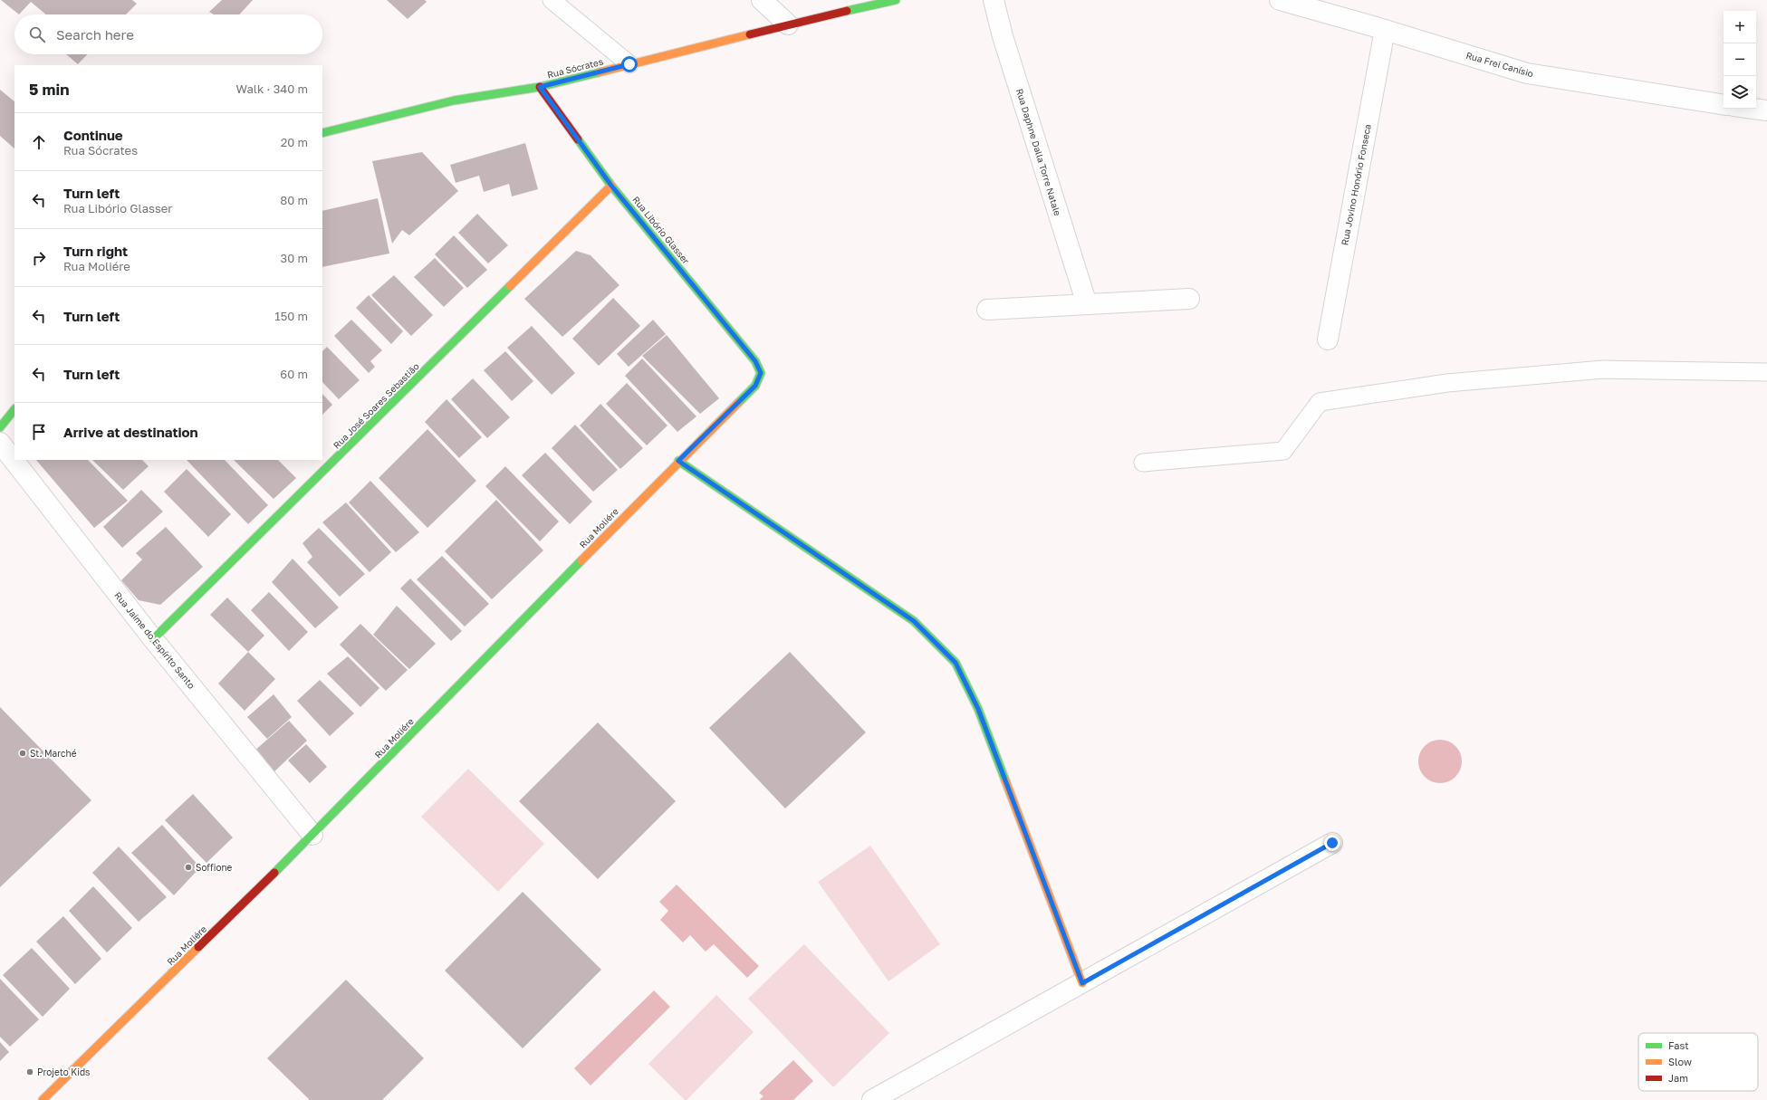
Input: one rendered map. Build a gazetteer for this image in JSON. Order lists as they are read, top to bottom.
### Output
{
  "streets": {
    "street": [
      "Rua Frei Canísio",
      "Rua Sócrates",
      "Rua Daphne Dalla Torre Natale",
      "Rua Jovino Honório Fonseca",
      "Rua Libório Glasser",
      "Rua José Soares Sebastião",
      "Rua Moliére",
      "Rua Jaime do Espírito Santo"
    ]
  },
  "crossings": [
    ["Rua Frei Canísio", "Rua Jovino Honório Fonseca"],
    ["Rua Sócrates", "Rua Libório Glasser"],
    ["Rua Libório Glasser", "Rua José Soares Sebastião"],
    ["Rua Libório Glasser", "Rua Moliére"],
    ["Rua José Soares Sebastião", "Rua Jaime do Espírito Santo"],
    ["Rua Moliére", "Rua Jaime do Espírito Santo"]
  ],
  "places": ["St. Marché", "Soffione", "Projeto Kids"],
  "legend": ["Fast", "Slow", "Jam"],
  "page": {
    "map_buttons": ["+", "−"],
    "search": "Search here",
    "heading": ["5 min", "Walk · 340 m"],
    "list": [
      ["Continue", "Rua Sócrates", "20 m"],
      ["Turn left", "Rua Libório Glasser", "80 m"],
      ["Turn right", "Rua Moliére", "30 m"],
      ["Turn left", "150 m"],
      ["Turn left", "60 m"],
      "Arrive at destination"
    ]
  }
}
